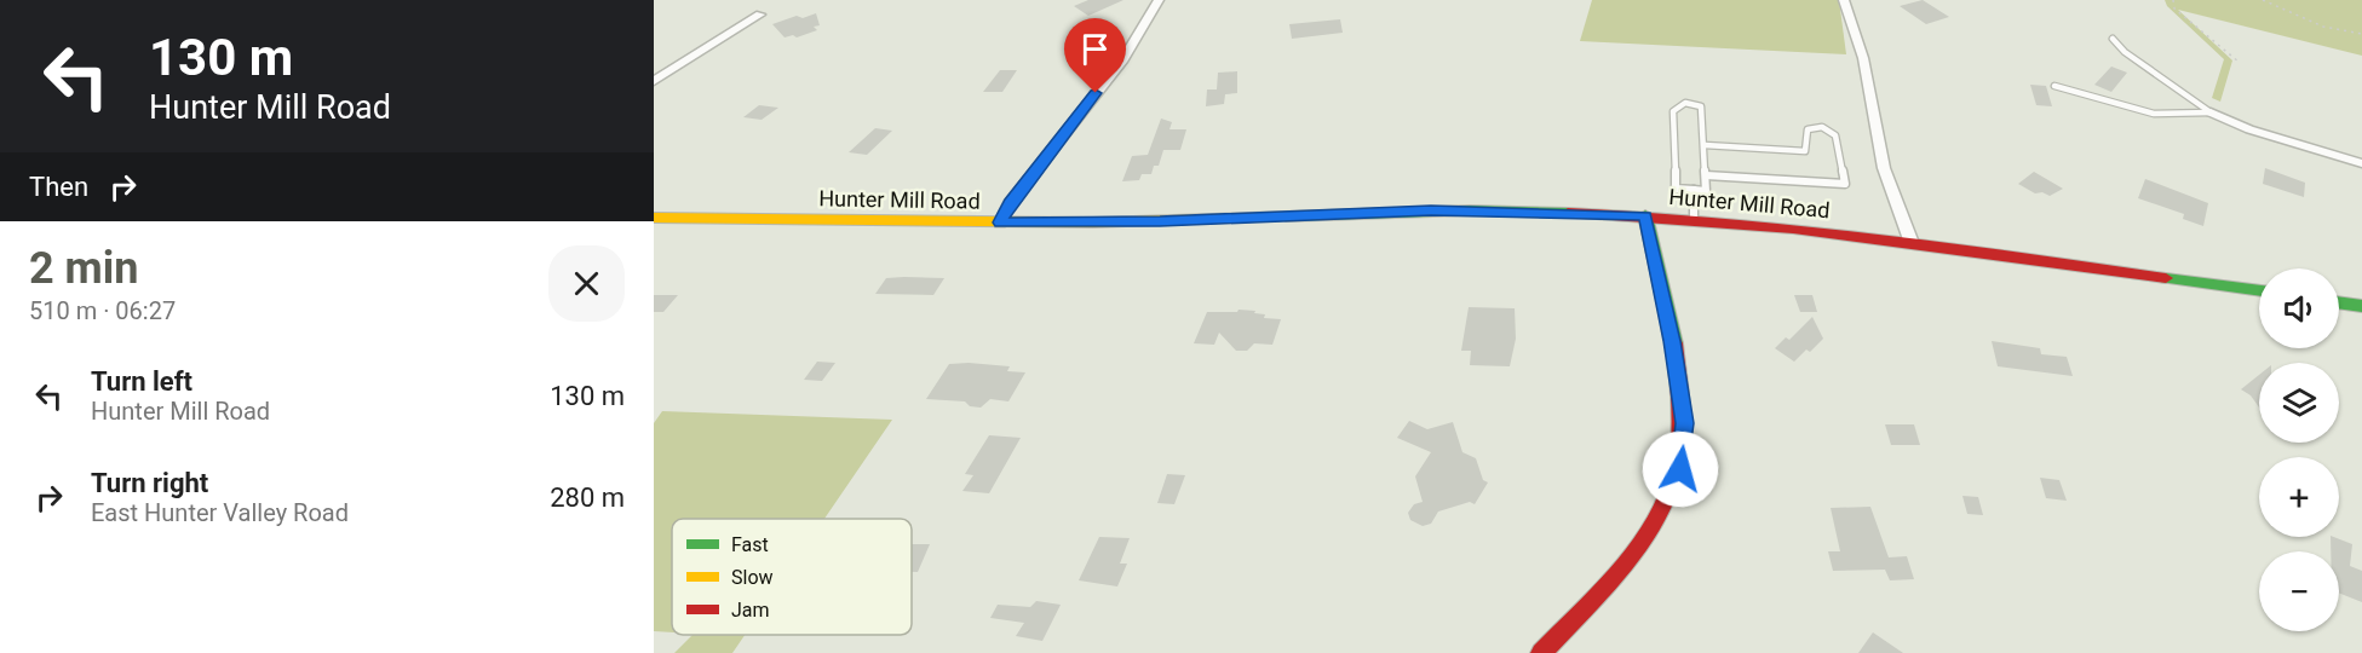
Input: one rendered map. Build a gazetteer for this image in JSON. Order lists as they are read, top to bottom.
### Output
{
  "streets": {
    "main road": ["Hunter Mill Road"]
  },
  "legend": ["Fast", "Slow", "Jam"],
  "page": {
    "turn": ["130 m", "Hunter Mill Road"],
    "then": "Then",
    "heading": ["2 min", "510 m · 06:27"],
    "map_buttons": ["+", "−"],
    "list": [
      {
        "name": "Turn left",
        "note": "Hunter Mill Road",
        "value": "130 m"
      },
      {
        "name": "Turn right",
        "note": "East Hunter Valley Road",
        "value": "280 m"
      }
    ]
  }
}
